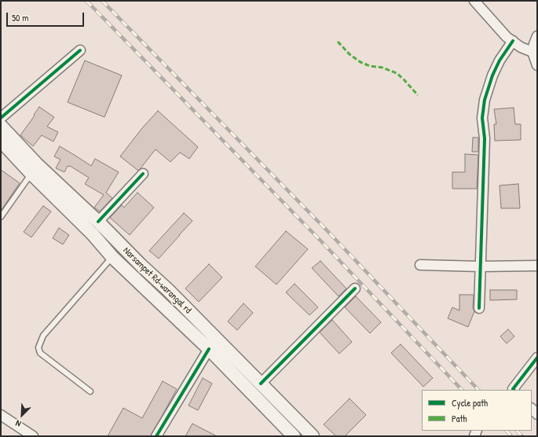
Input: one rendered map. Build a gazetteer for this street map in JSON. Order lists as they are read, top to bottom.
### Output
{
  "streets": {
    "main road": ["Narsampet Rd-warangal rd"]
  },
  "legend": ["Cycle path", "Path"],
  "scale_bar": "50 m",
  "north": "bottom left"
}
